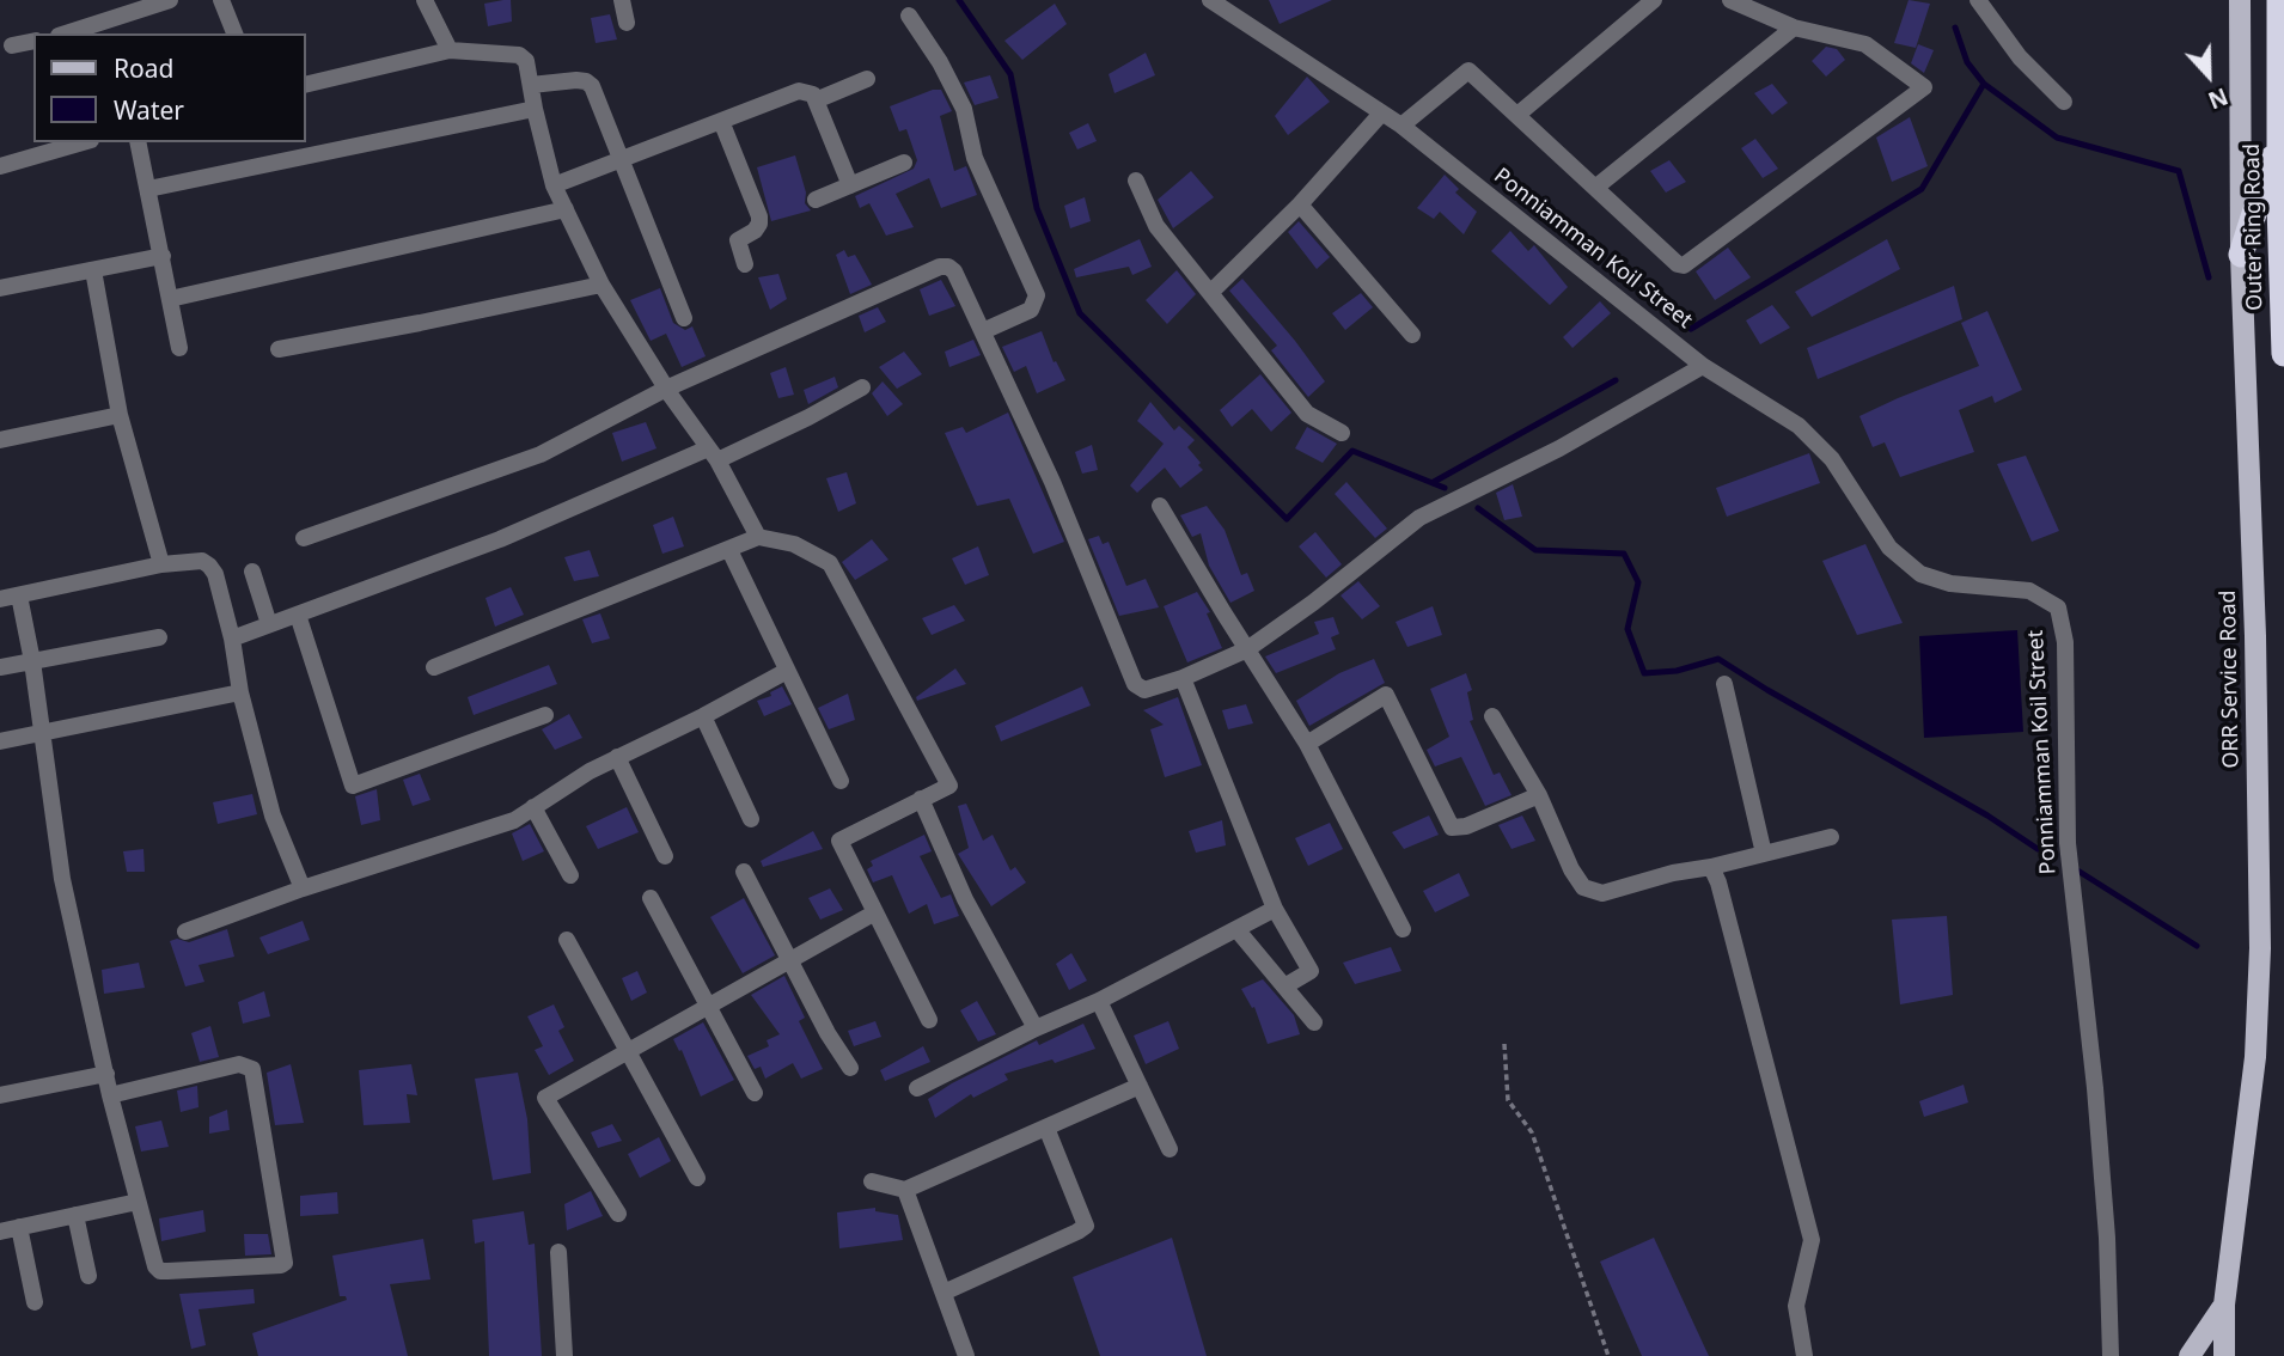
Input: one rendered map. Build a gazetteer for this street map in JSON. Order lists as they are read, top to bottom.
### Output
{
  "streets": {
    "highway": ["Outer Ring Road"],
    "main road": ["ORR Service Road"],
    "street": ["Ponniamman Koil Street"]
  },
  "legend": ["Road", "Water"],
  "north": "bottom"
}
